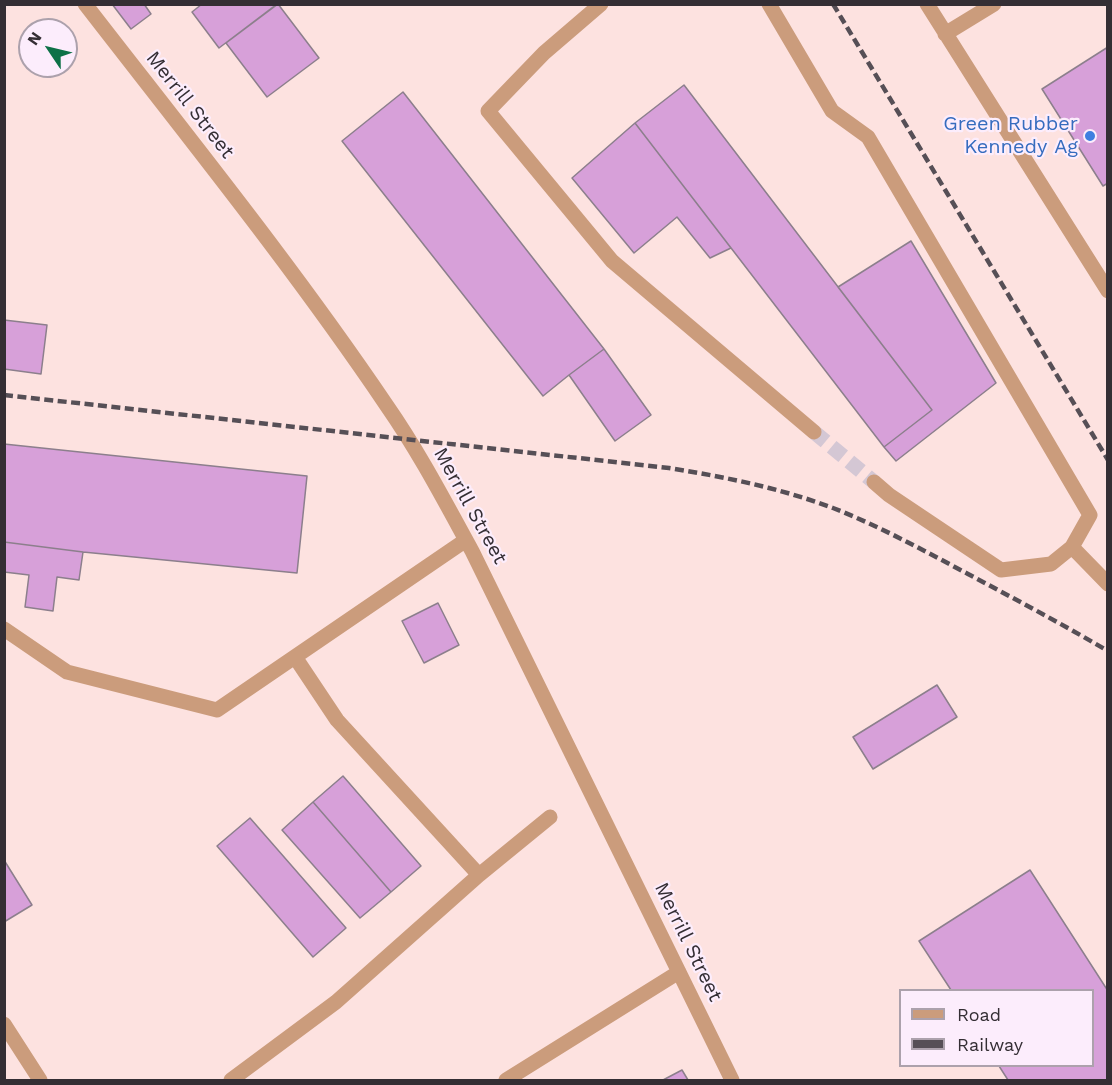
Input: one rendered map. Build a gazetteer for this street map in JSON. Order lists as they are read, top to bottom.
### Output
{
  "streets": {
    "street": ["Merrill Street"]
  },
  "places": ["Green Rubber Kennedy Ag"],
  "legend": ["Road", "Railway"],
  "north": "top left"
}
